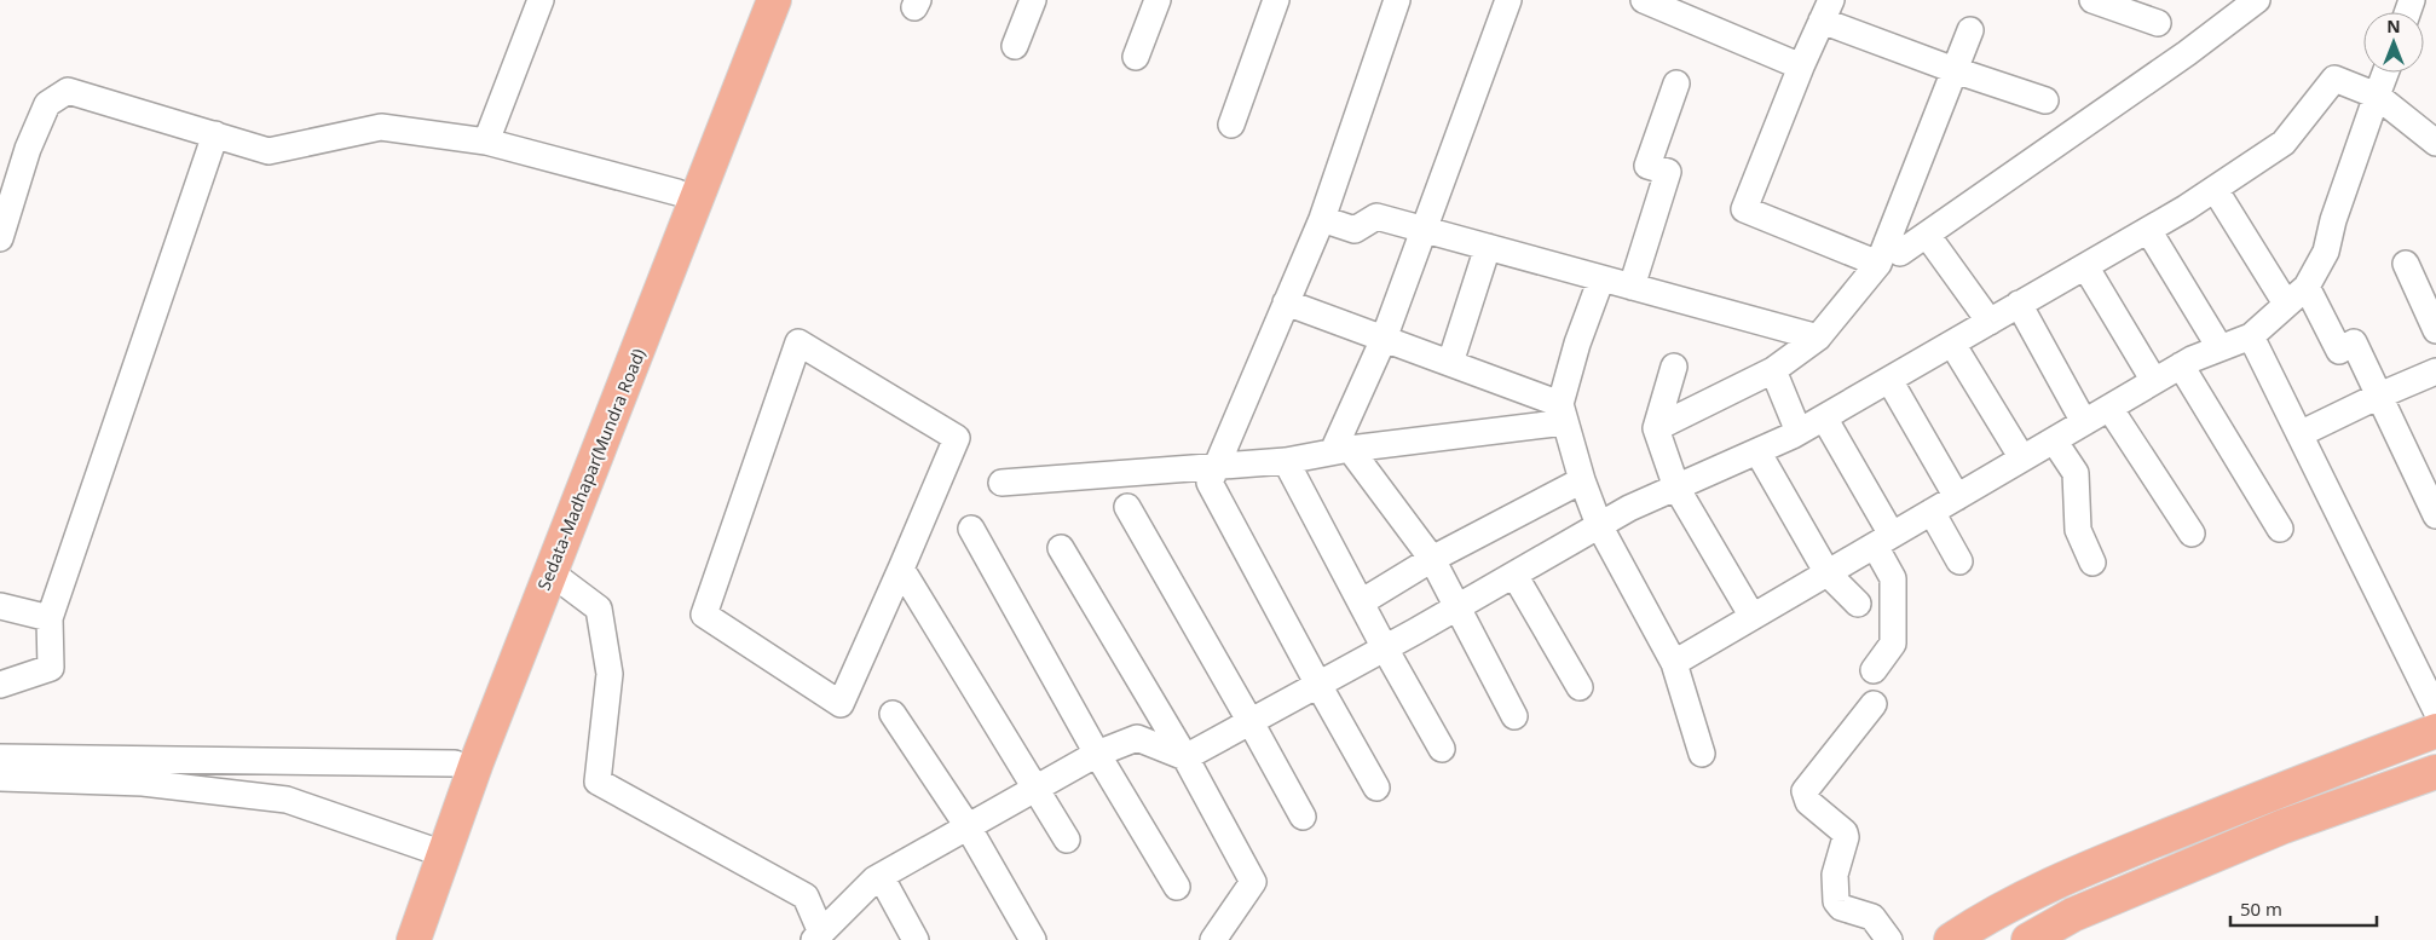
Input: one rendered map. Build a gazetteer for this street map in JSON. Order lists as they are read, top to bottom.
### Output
{
  "streets": {
    "main road": ["Sedata-Madhapar(Mundra Road)"]
  },
  "scale_bar": "50 m",
  "north": "top"
}
